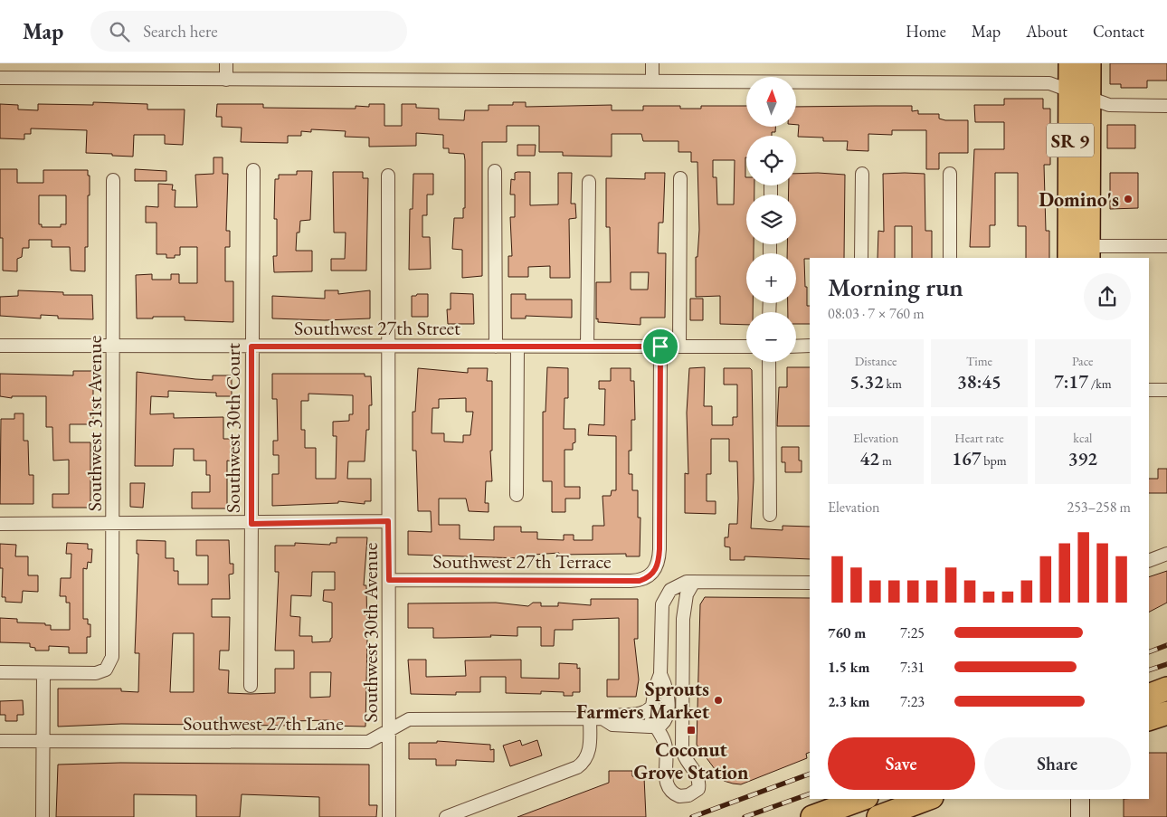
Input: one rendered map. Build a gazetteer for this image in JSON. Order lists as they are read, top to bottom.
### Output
{
  "streets": {
    "highway": ["SR 9"],
    "street": [
      "Southwest 27th Street",
      "Southwest 31st Avenue",
      "Southwest 30th Court",
      "Southwest 27th Terrace",
      "Southwest 30th Avenue",
      "Southwest 27th Lane"
    ]
  },
  "crossings": [
    ["Southwest 27th Street", "Southwest 31st Avenue"],
    ["Southwest 27th Street", "Southwest 30th Court"],
    ["Southwest 27th Street", "Southwest 27th Terrace"],
    ["Southwest 27th Street", "Southwest 30th Avenue"],
    ["Southwest 27th Terrace", "Southwest 30th Avenue"],
    ["Southwest 30th Avenue", "Southwest 27th Lane"]
  ],
  "places": {
    "other": ["Domino's", "Sprouts Farmers Market"],
    "transit": ["Coconut Grove Station"]
  },
  "north": "top",
  "page": {
    "header": "Map",
    "search": "Search here",
    "nav": [
      "Home",
      "Map",
      "About",
      "Contact"
    ],
    "map_buttons": ["+", "−"],
    "heading": ["Morning run", "08:03 · 7 × 760 m"],
    "stats": [
      ["Distance", "5.32 km"],
      ["Time", "38:45"],
      ["Pace", "7:17 /km"],
      ["Elevation", "42 m"],
      ["Heart rate", "167 bpm"],
      ["kcal", "392"]
    ],
    "chart": ["Elevation", "253–258 m"],
    "list": [
      {
        "name": "760 m",
        "note": "7:25"
      },
      {
        "name": "1.5 km",
        "note": "7:31"
      },
      {
        "name": "2.3 km",
        "note": "7:23"
      }
    ],
    "buttons": ["Save", "Share"]
  }
}
